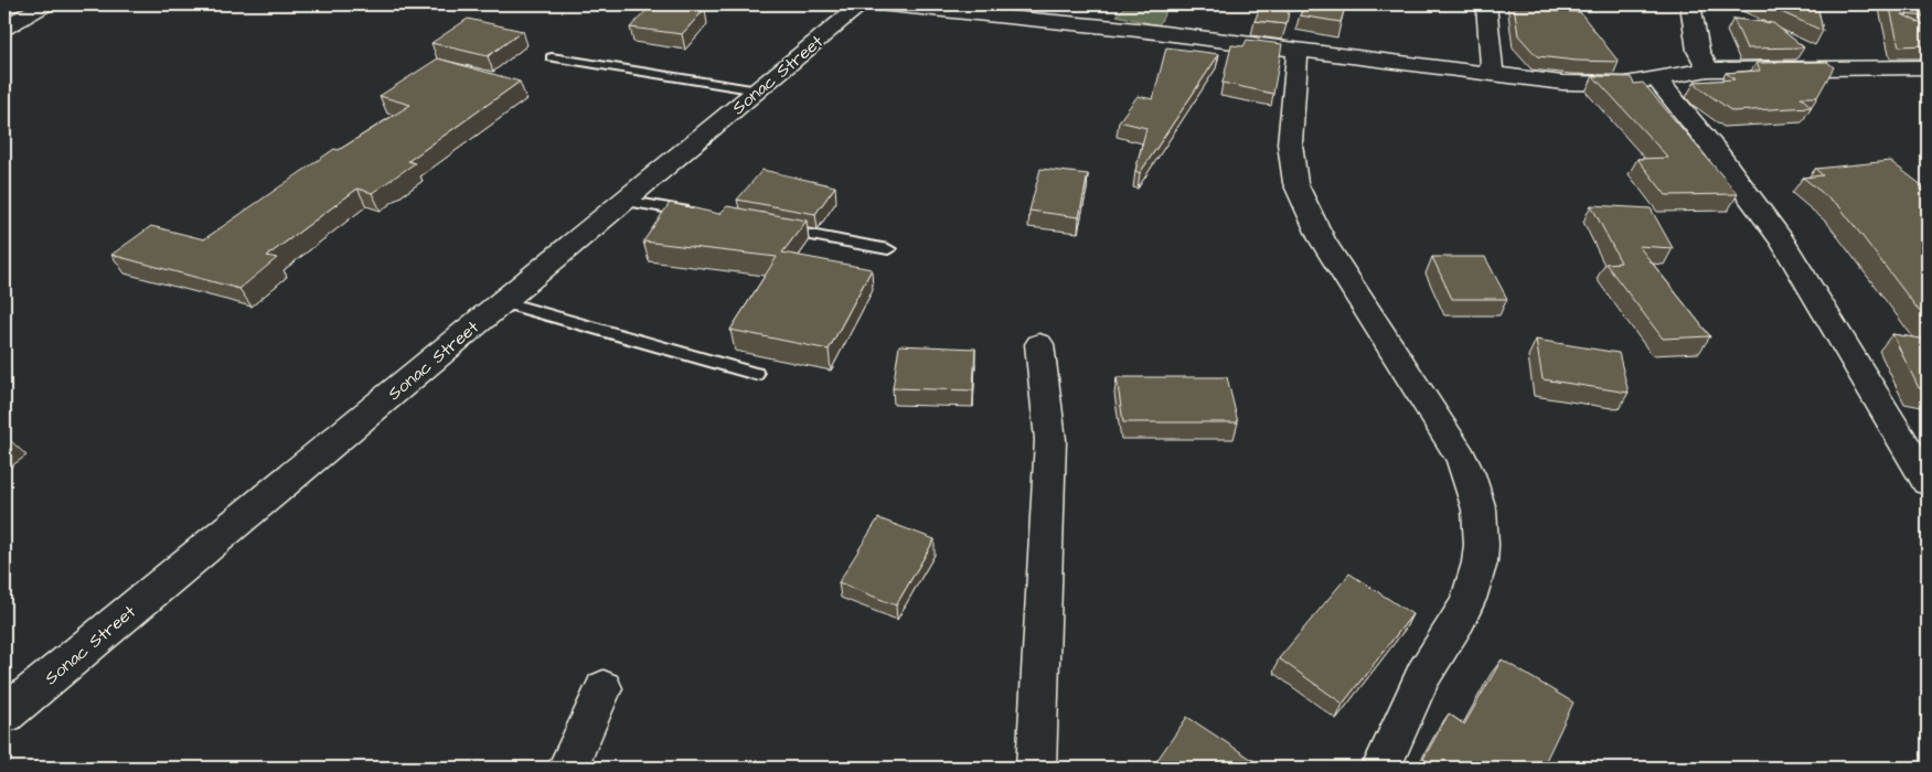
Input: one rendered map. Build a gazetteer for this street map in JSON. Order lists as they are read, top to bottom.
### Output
{
  "streets": {
    "main road": ["Sonac Street"]
  }
}
